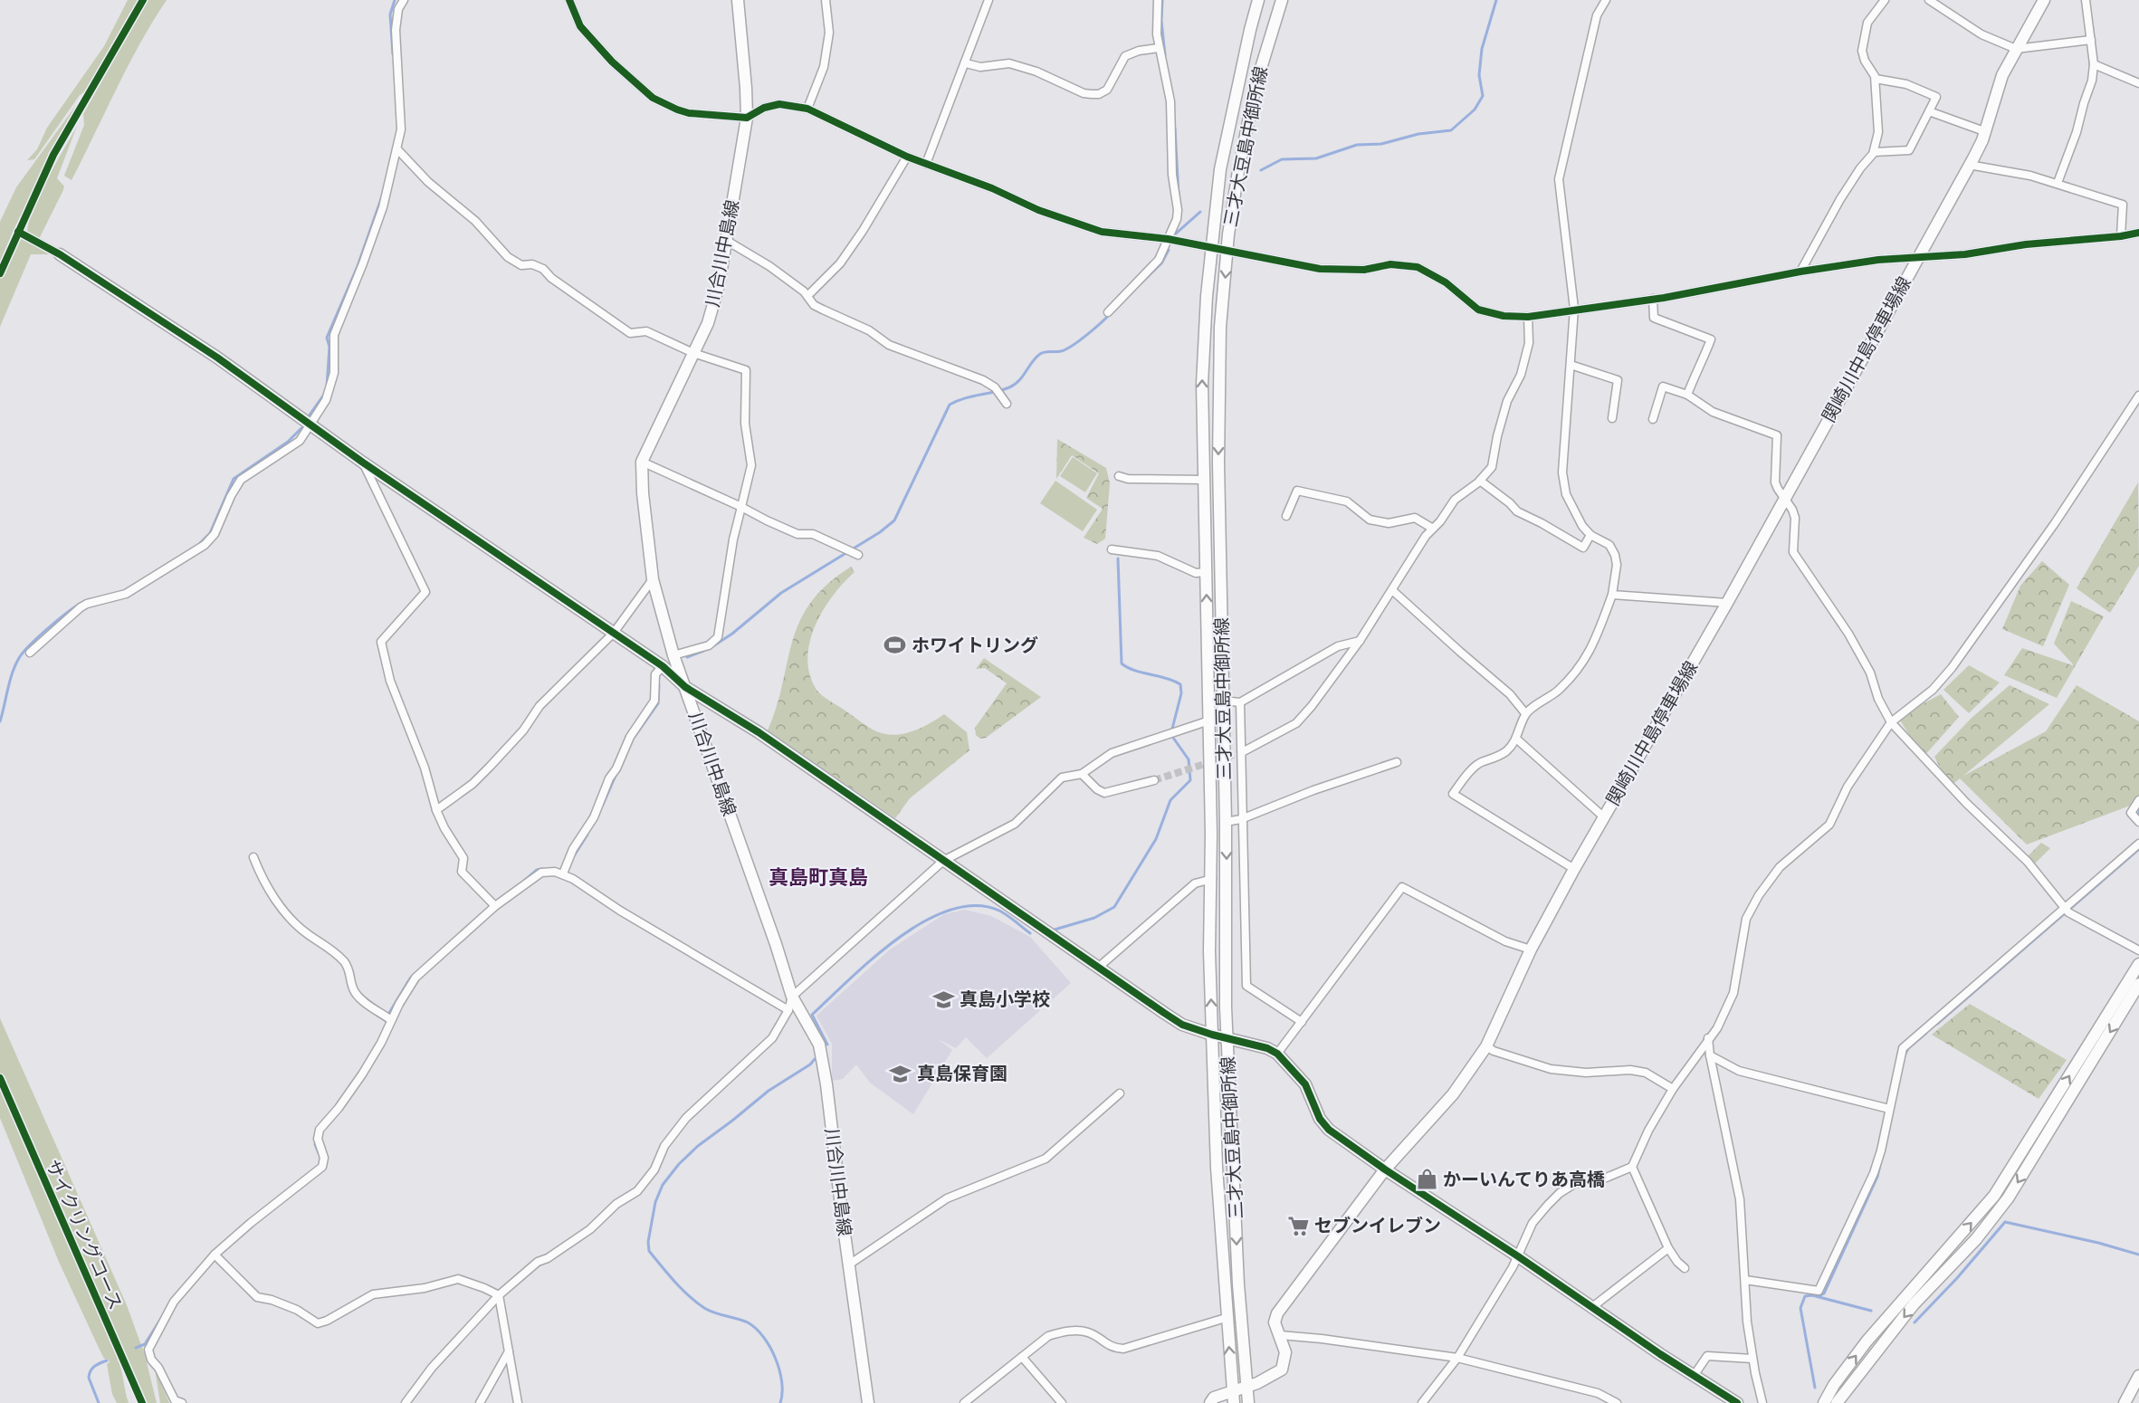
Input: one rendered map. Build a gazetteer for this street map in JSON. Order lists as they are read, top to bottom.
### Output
{
  "streets": {
    "main road": ["三才大豆島中御所線", "川合川中島線", "関崎川中島停車場線"],
    "cycle path": ["サイクリングコース"]
  },
  "crossings": [
    ["三才大豆島中御所線", "関崎川中島停車場線"]
  ],
  "districts": ["真島町真島"],
  "places": {
    "sports": ["ホワイトリング"],
    "school or university": ["真島小学校", "真島保育園"],
    "shop": ["かーいんてりあ高橋"],
    "supermarket": ["セブンイレブン"]
  }
}
